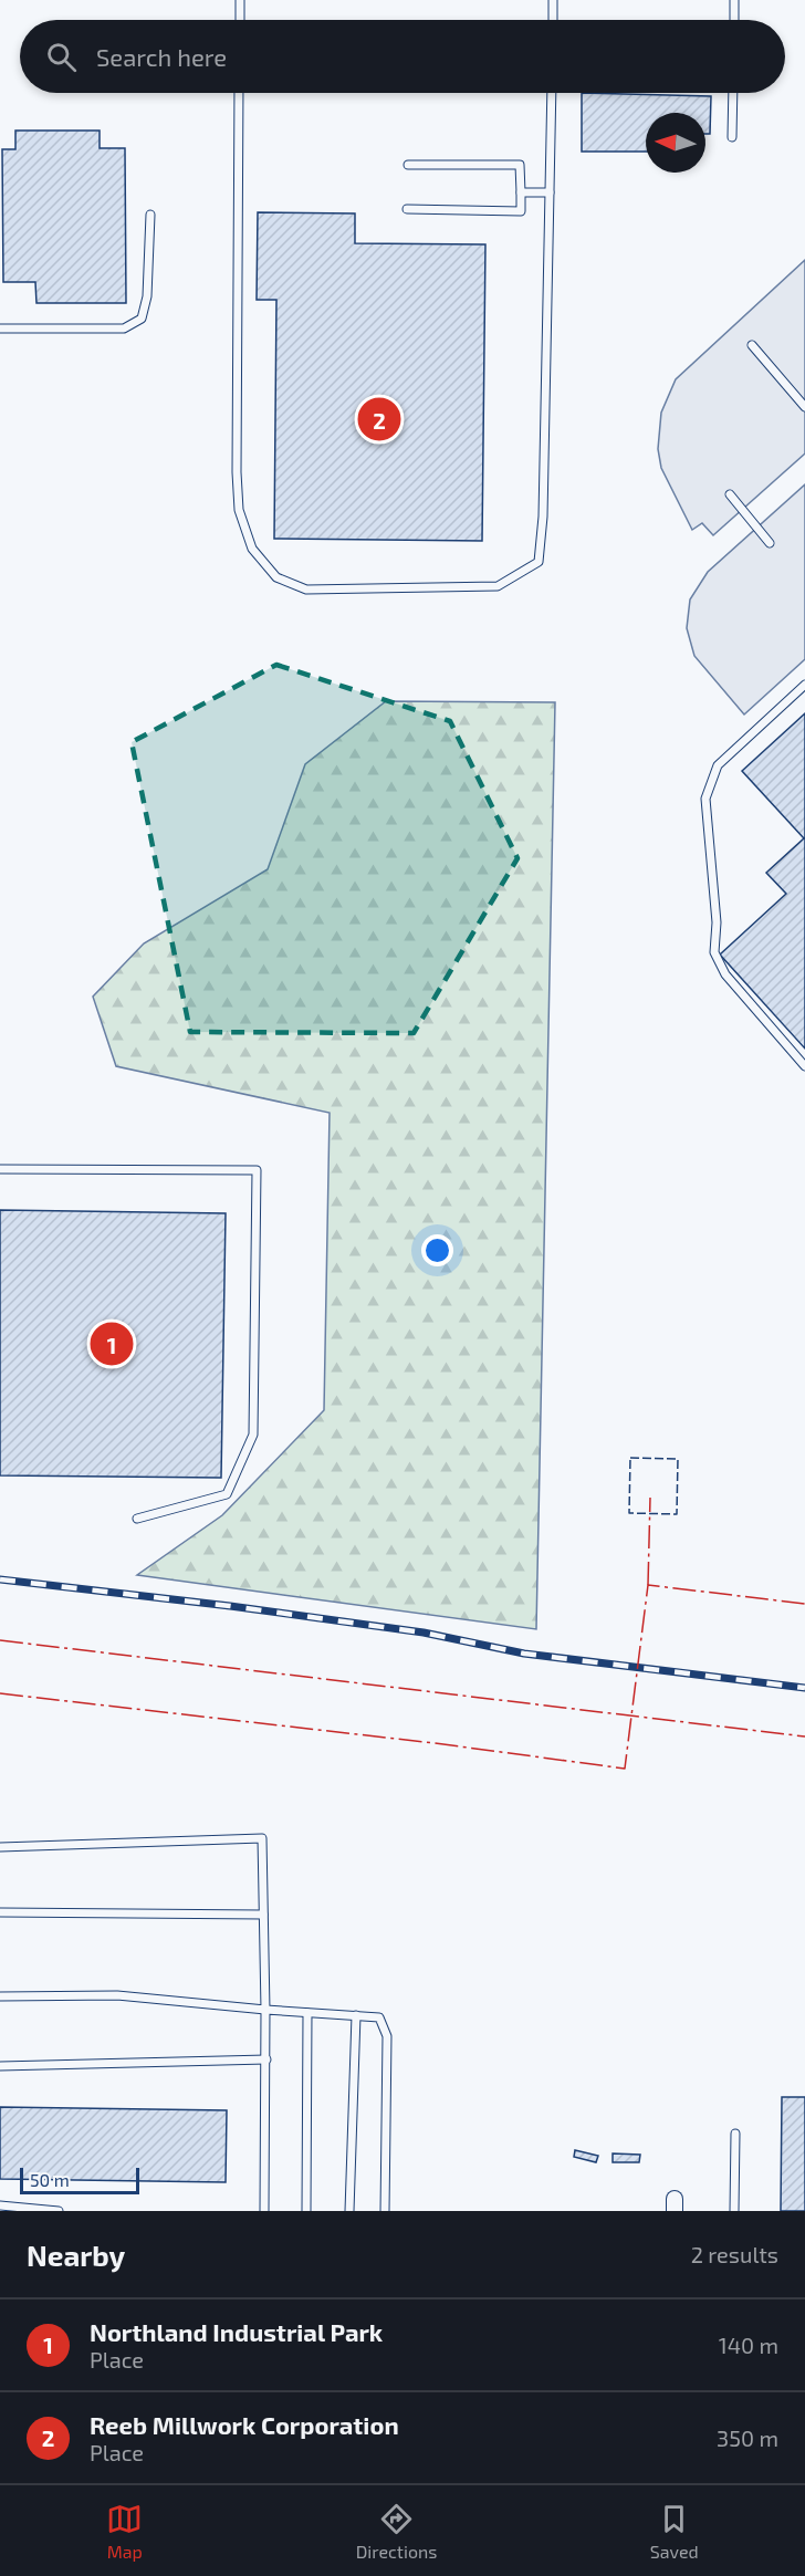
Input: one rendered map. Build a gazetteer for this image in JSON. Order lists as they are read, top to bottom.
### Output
{
  "scale_bar": "50 m",
  "north": "left",
  "page": {
    "search": "Search here",
    "pins": ["2", "1"],
    "scale": "50 m",
    "heading": ["Nearby", "2 results"],
    "list": [
      {
        "mark": "1",
        "name": "Northland Industrial Park",
        "note": "Place",
        "value": "140 m"
      },
      {
        "mark": "2",
        "name": "Reeb Millwork Corporation",
        "note": "Place",
        "value": "350 m"
      }
    ],
    "nav": ["Map", "Directions", "Saved"]
  }
}
